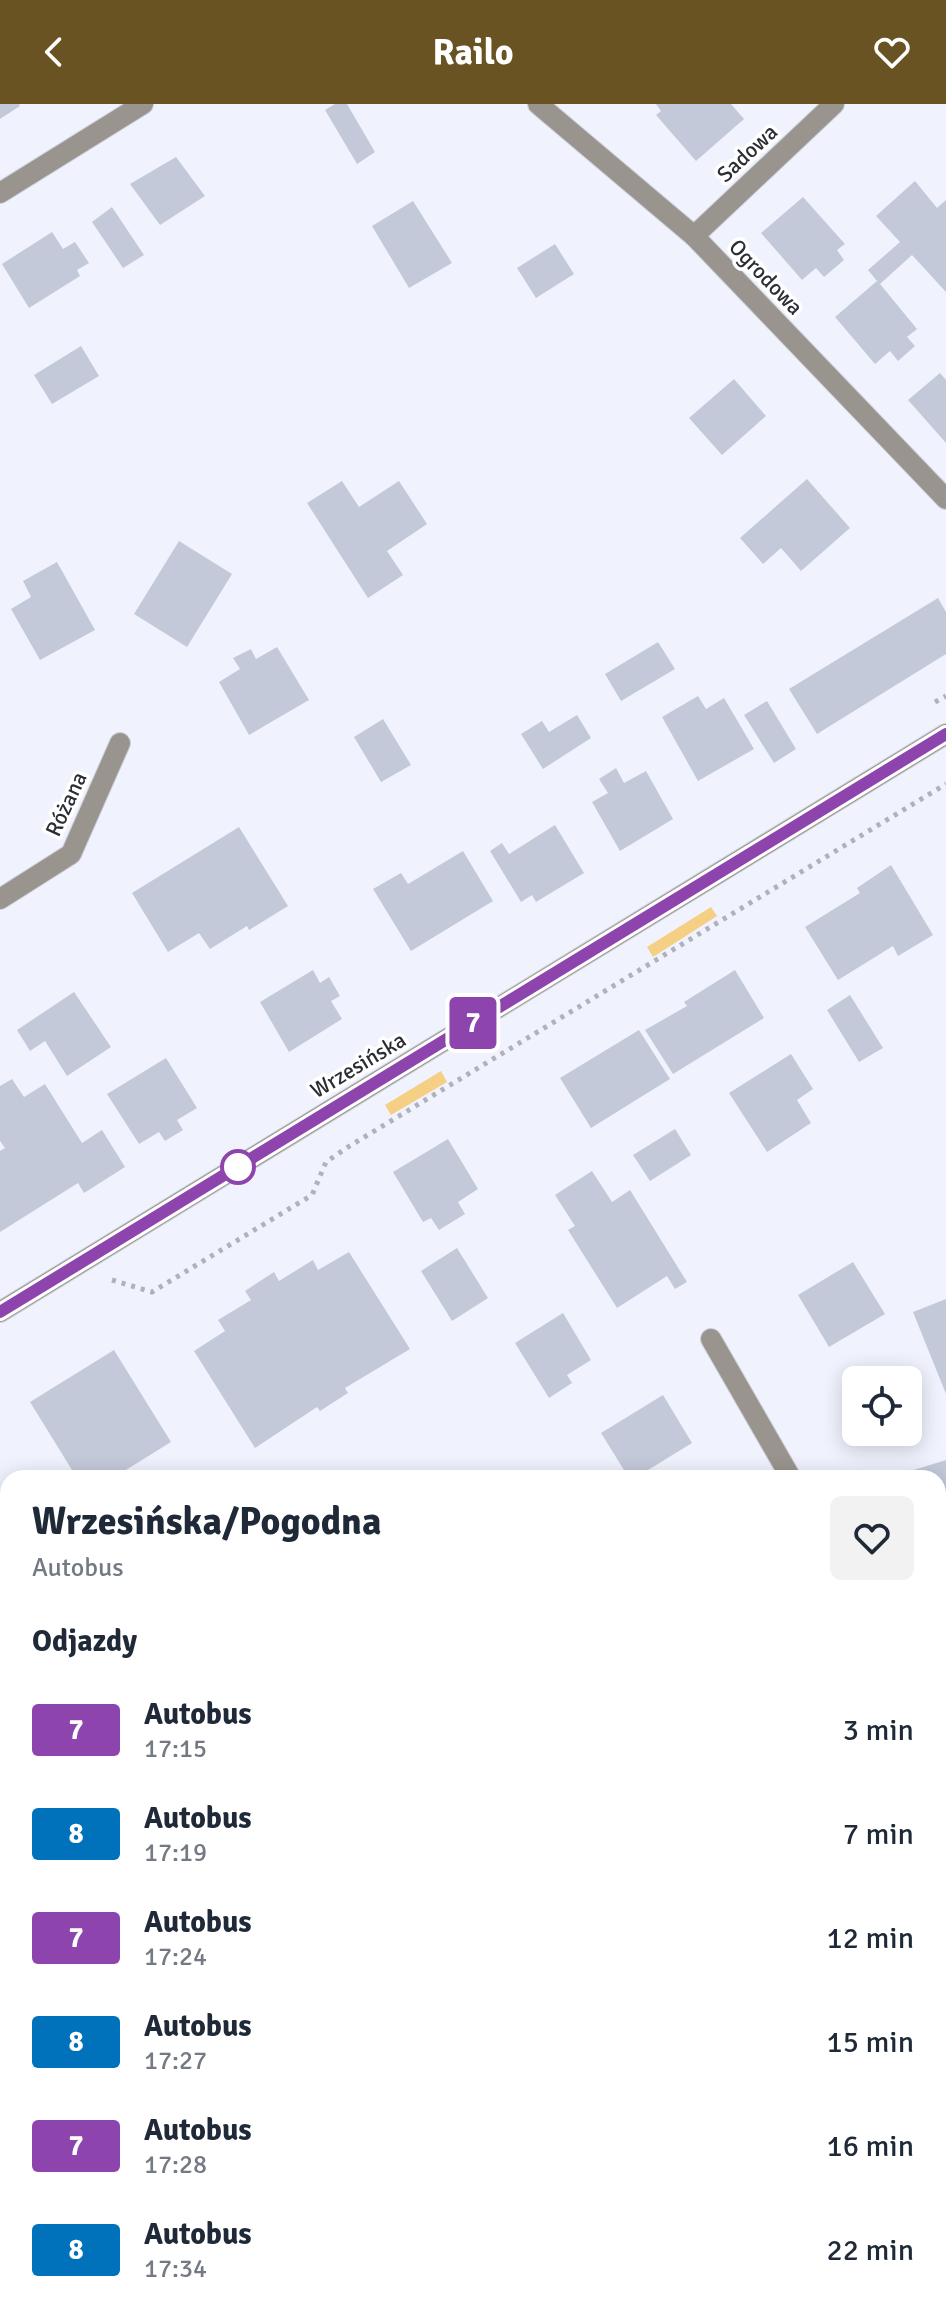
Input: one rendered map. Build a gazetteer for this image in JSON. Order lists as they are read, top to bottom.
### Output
{
  "streets": {
    "street": [
      "Sadowa",
      "Ogrodowa",
      "Różana",
      "Wrzesińska"
    ]
  },
  "crossings": [
    ["Sadowa", "Ogrodowa"]
  ],
  "lines": ["bus line 7"],
  "page": {
    "header": "Railo",
    "on_map": "7",
    "heading": [
      ["Wrzesińska/Pogodna", "Autobus"],
      "Odjazdy"
    ],
    "list": [
      {
        "mark": "7",
        "name": "Autobus",
        "note": "17:15",
        "value": "3 min"
      },
      {
        "mark": "8",
        "name": "Autobus",
        "note": "17:19",
        "value": "7 min"
      },
      {
        "mark": "7",
        "name": "Autobus",
        "note": "17:24",
        "value": "12 min"
      },
      {
        "mark": "8",
        "name": "Autobus",
        "note": "17:27",
        "value": "15 min"
      },
      {
        "mark": "7",
        "name": "Autobus",
        "note": "17:28",
        "value": "16 min"
      },
      {
        "mark": "8",
        "name": "Autobus",
        "note": "17:34",
        "value": "22 min"
      }
    ]
  }
}
